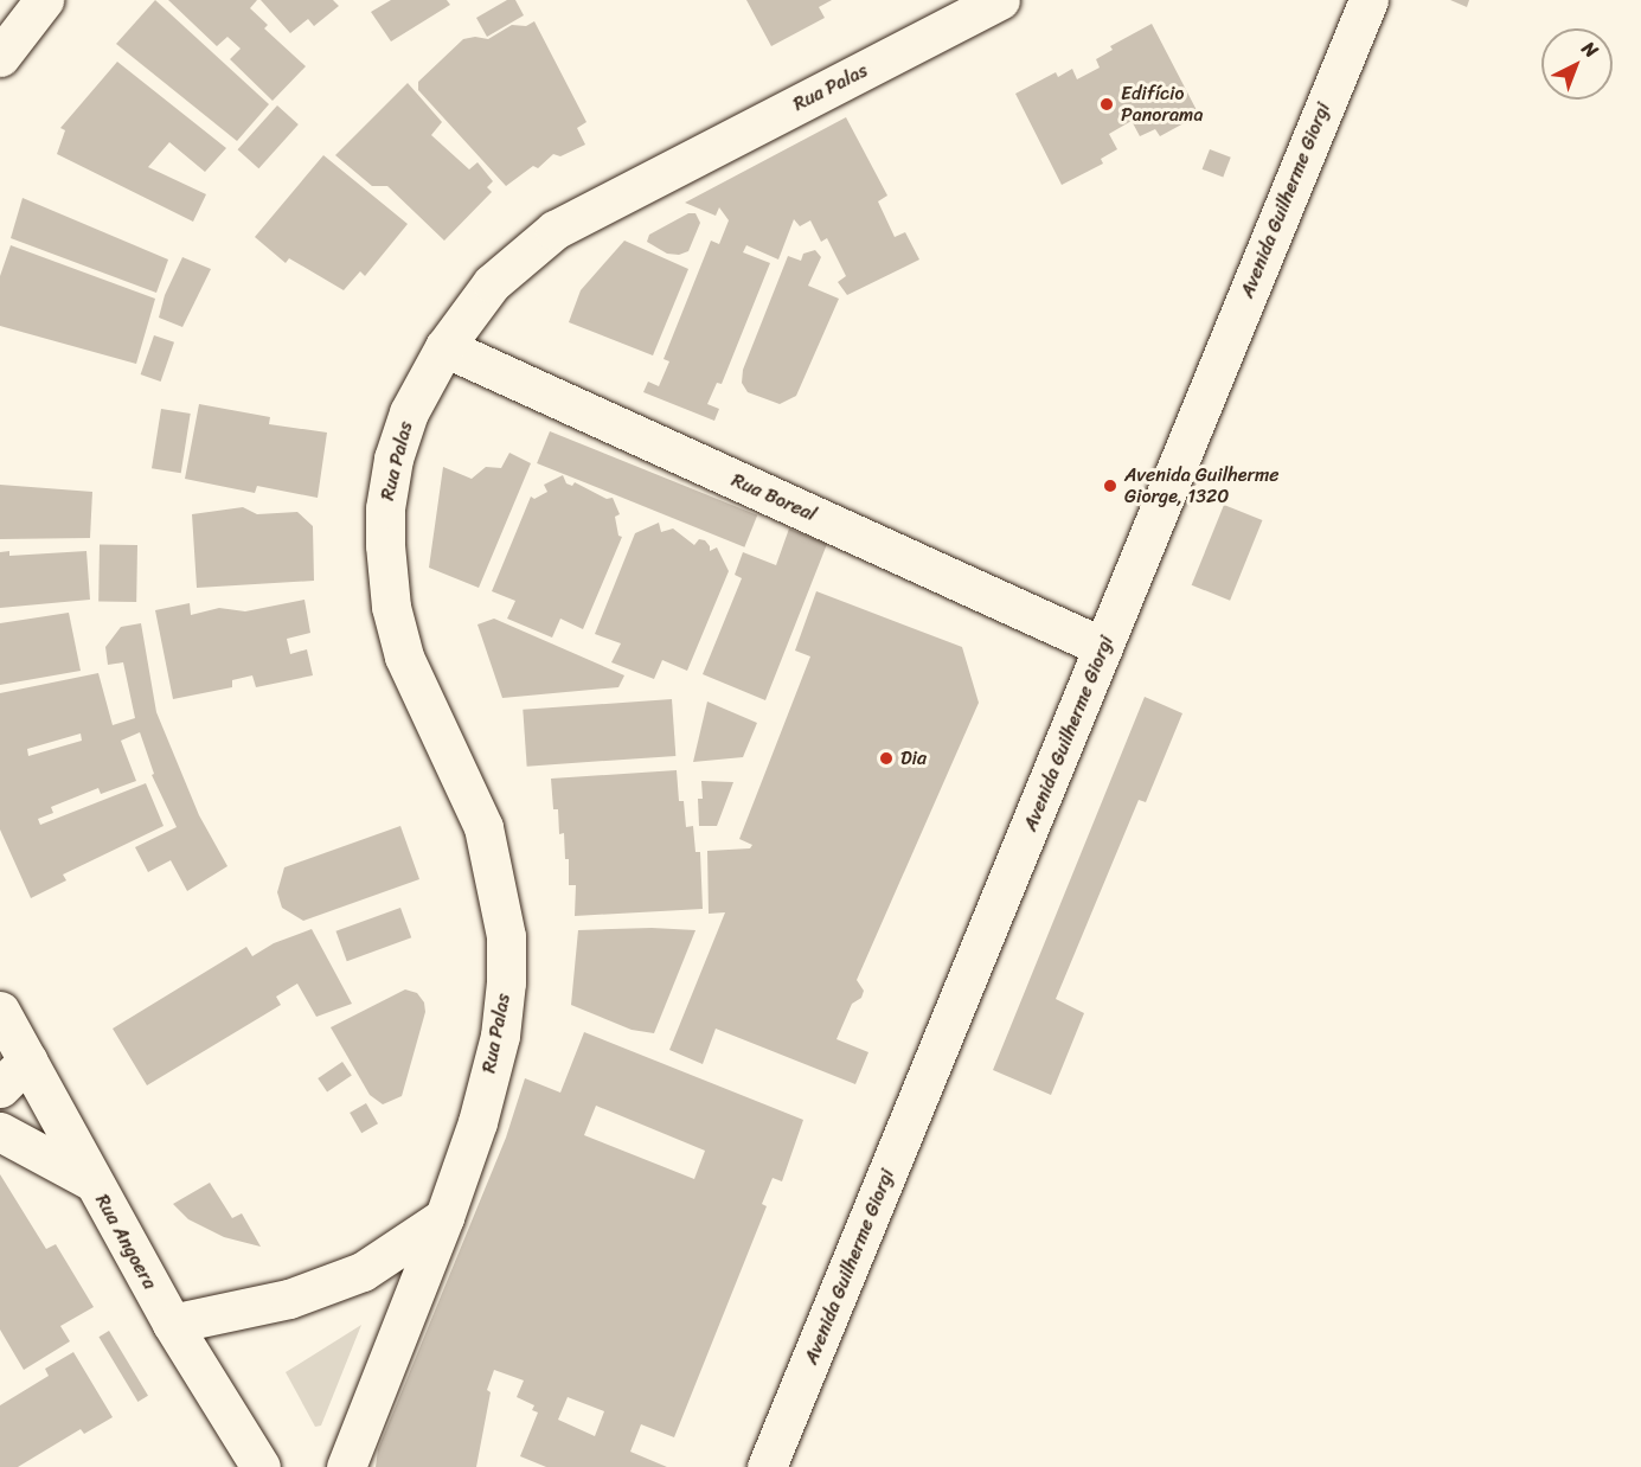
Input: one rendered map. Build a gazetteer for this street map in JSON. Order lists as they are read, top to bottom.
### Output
{
  "streets": {
    "street": [
      "Rua Palas",
      "Avenida Guilherme Giorgi",
      "Rua Boreal",
      "Rua Angoera"
    ]
  },
  "crossings": [
    ["Rua Palas", "Rua Boreal"],
    ["Avenida Guilherme Giorgi", "Rua Boreal"]
  ],
  "places": ["Edifício Panorama", "Avenida Guilherme Giorge, 1320", "Dia"],
  "north": "top right"
}
